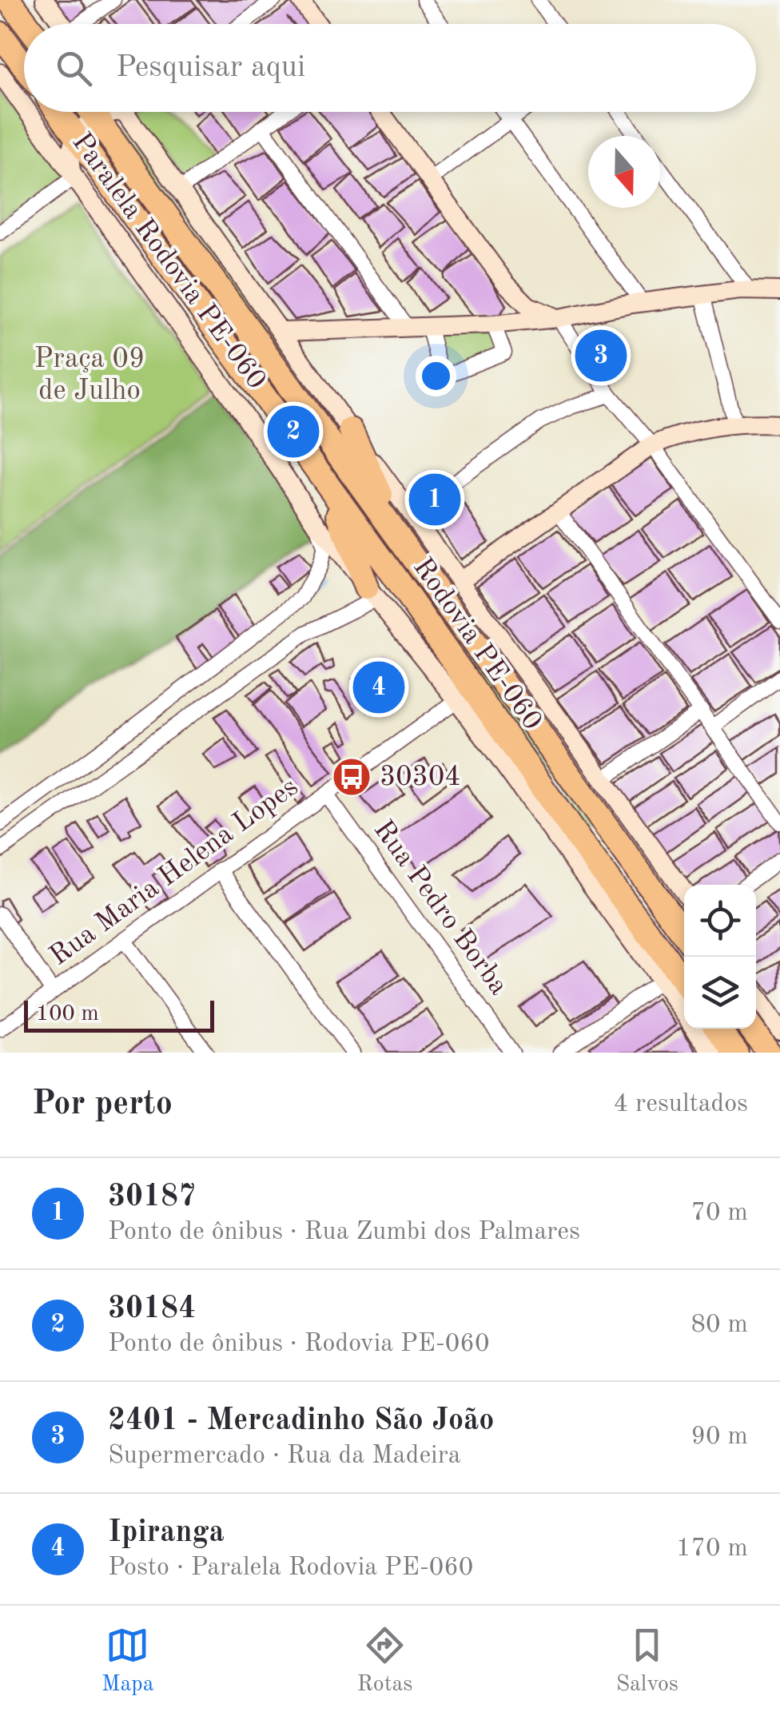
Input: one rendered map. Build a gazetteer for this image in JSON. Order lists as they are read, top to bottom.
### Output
{
  "streets": {
    "highway": ["Rodovia PE-060"],
    "main road": ["Paralela Rodovia PE-060"],
    "street": ["Rua Maria Helena Lopes", "Rua Pedro Borba"]
  },
  "crossings": [
    ["Paralela Rodovia PE-060", "Rodovia PE-060"],
    ["Paralela Rodovia PE-060", "Rua Maria Helena Lopes"],
    ["Rua Maria Helena Lopes", "Rua Pedro Borba"]
  ],
  "parks": ["Praça 09 de Julho"],
  "places": {
    "bus stop": ["30304"]
  },
  "scale_bar": "100 m",
  "north": "bottom",
  "page": {
    "search": "Pesquisar aqui",
    "pins": [
      "3",
      "2",
      "1",
      "4"
    ],
    "scale": "100 m",
    "heading": ["Por perto", "4 resultados"],
    "list": [
      {
        "mark": "1",
        "name": "30187",
        "note": "Ponto de ônibus · Rua Zumbi dos Palmares",
        "value": "70 m"
      },
      {
        "mark": "2",
        "name": "30184",
        "note": "Ponto de ônibus · Rodovia PE-060",
        "value": "80 m"
      },
      {
        "mark": "3",
        "name": "2401 - Mercadinho São João",
        "note": "Supermercado · Rua da Madeira",
        "value": "90 m"
      },
      {
        "mark": "4",
        "name": "Ipiranga",
        "note": "Posto · Paralela Rodovia PE-060",
        "value": "170 m"
      }
    ],
    "nav": ["Mapa", "Rotas", "Salvos"]
  }
}
